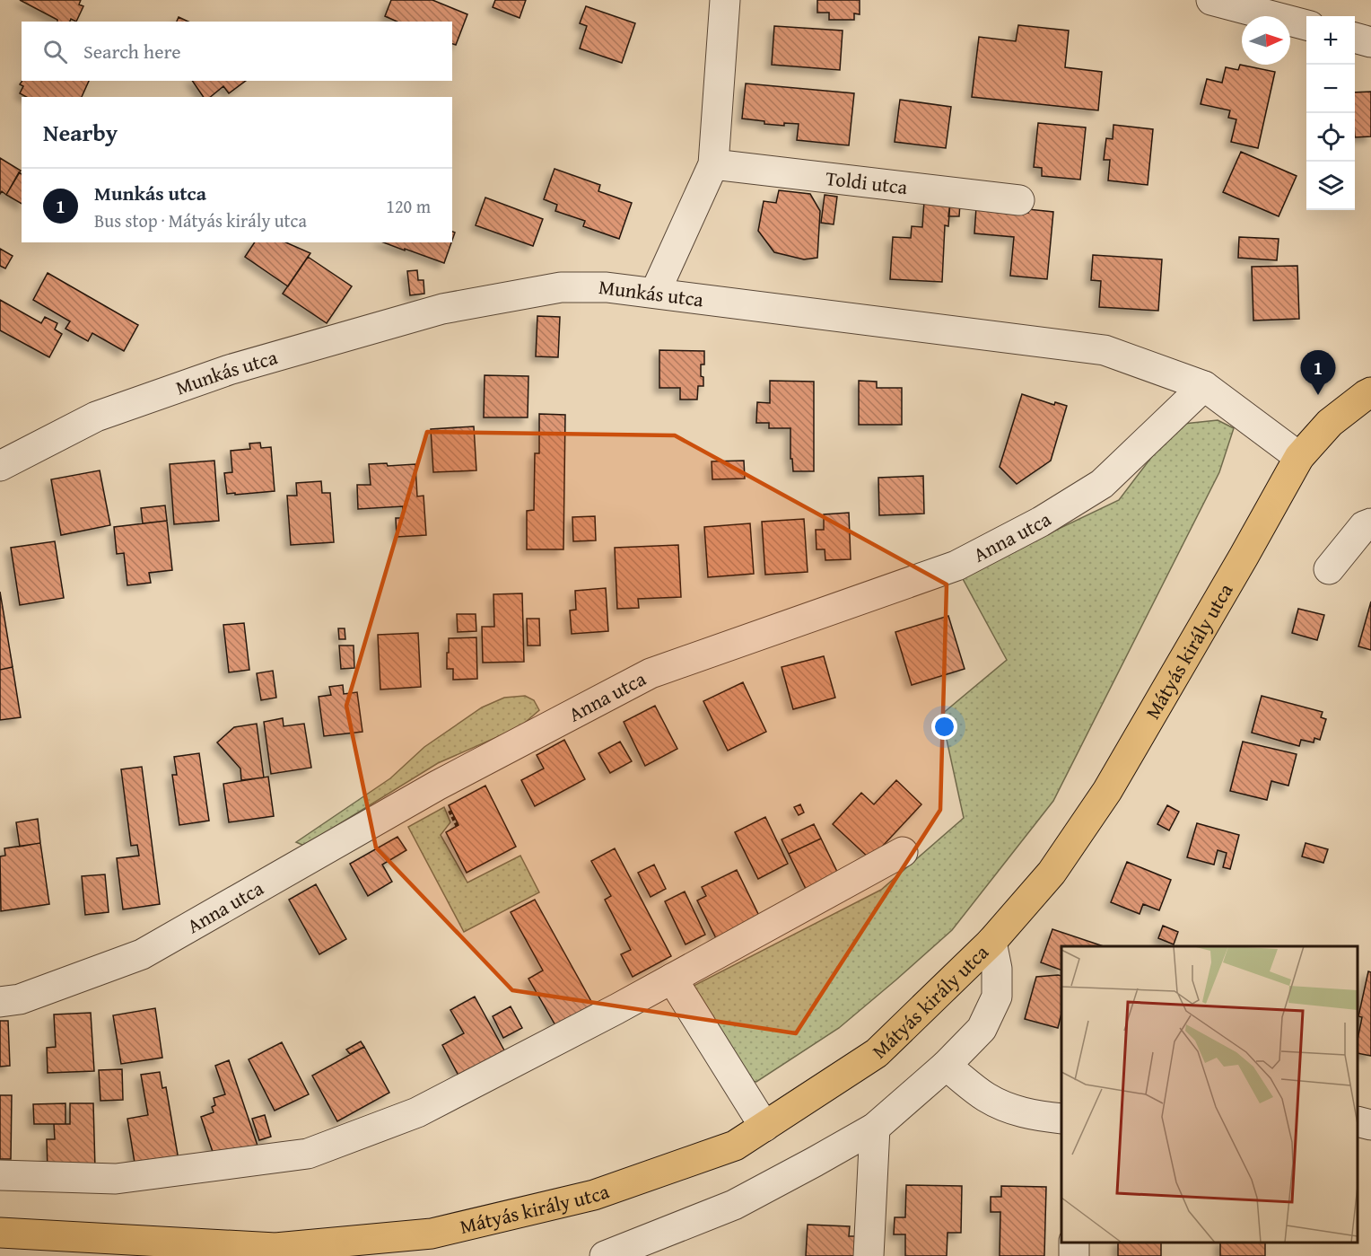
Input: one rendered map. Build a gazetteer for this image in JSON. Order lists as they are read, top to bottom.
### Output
{
  "streets": {
    "main road": ["Mátyás király utca"],
    "street": ["Toldi utca", "Munkás utca", "Anna utca"]
  },
  "crossings": [
    ["Munkás utca", "Anna utca"],
    ["Munkás utca", "Mátyás király utca"]
  ],
  "north": "right",
  "page": {
    "map_buttons": ["+", "−"],
    "search": "Search here",
    "heading": "Nearby",
    "list": [
      {
        "mark": "1",
        "name": "Munkás utca",
        "note": "Bus stop · Mátyás király utca",
        "value": "120 m"
      }
    ],
    "pins": "1"
  }
}
